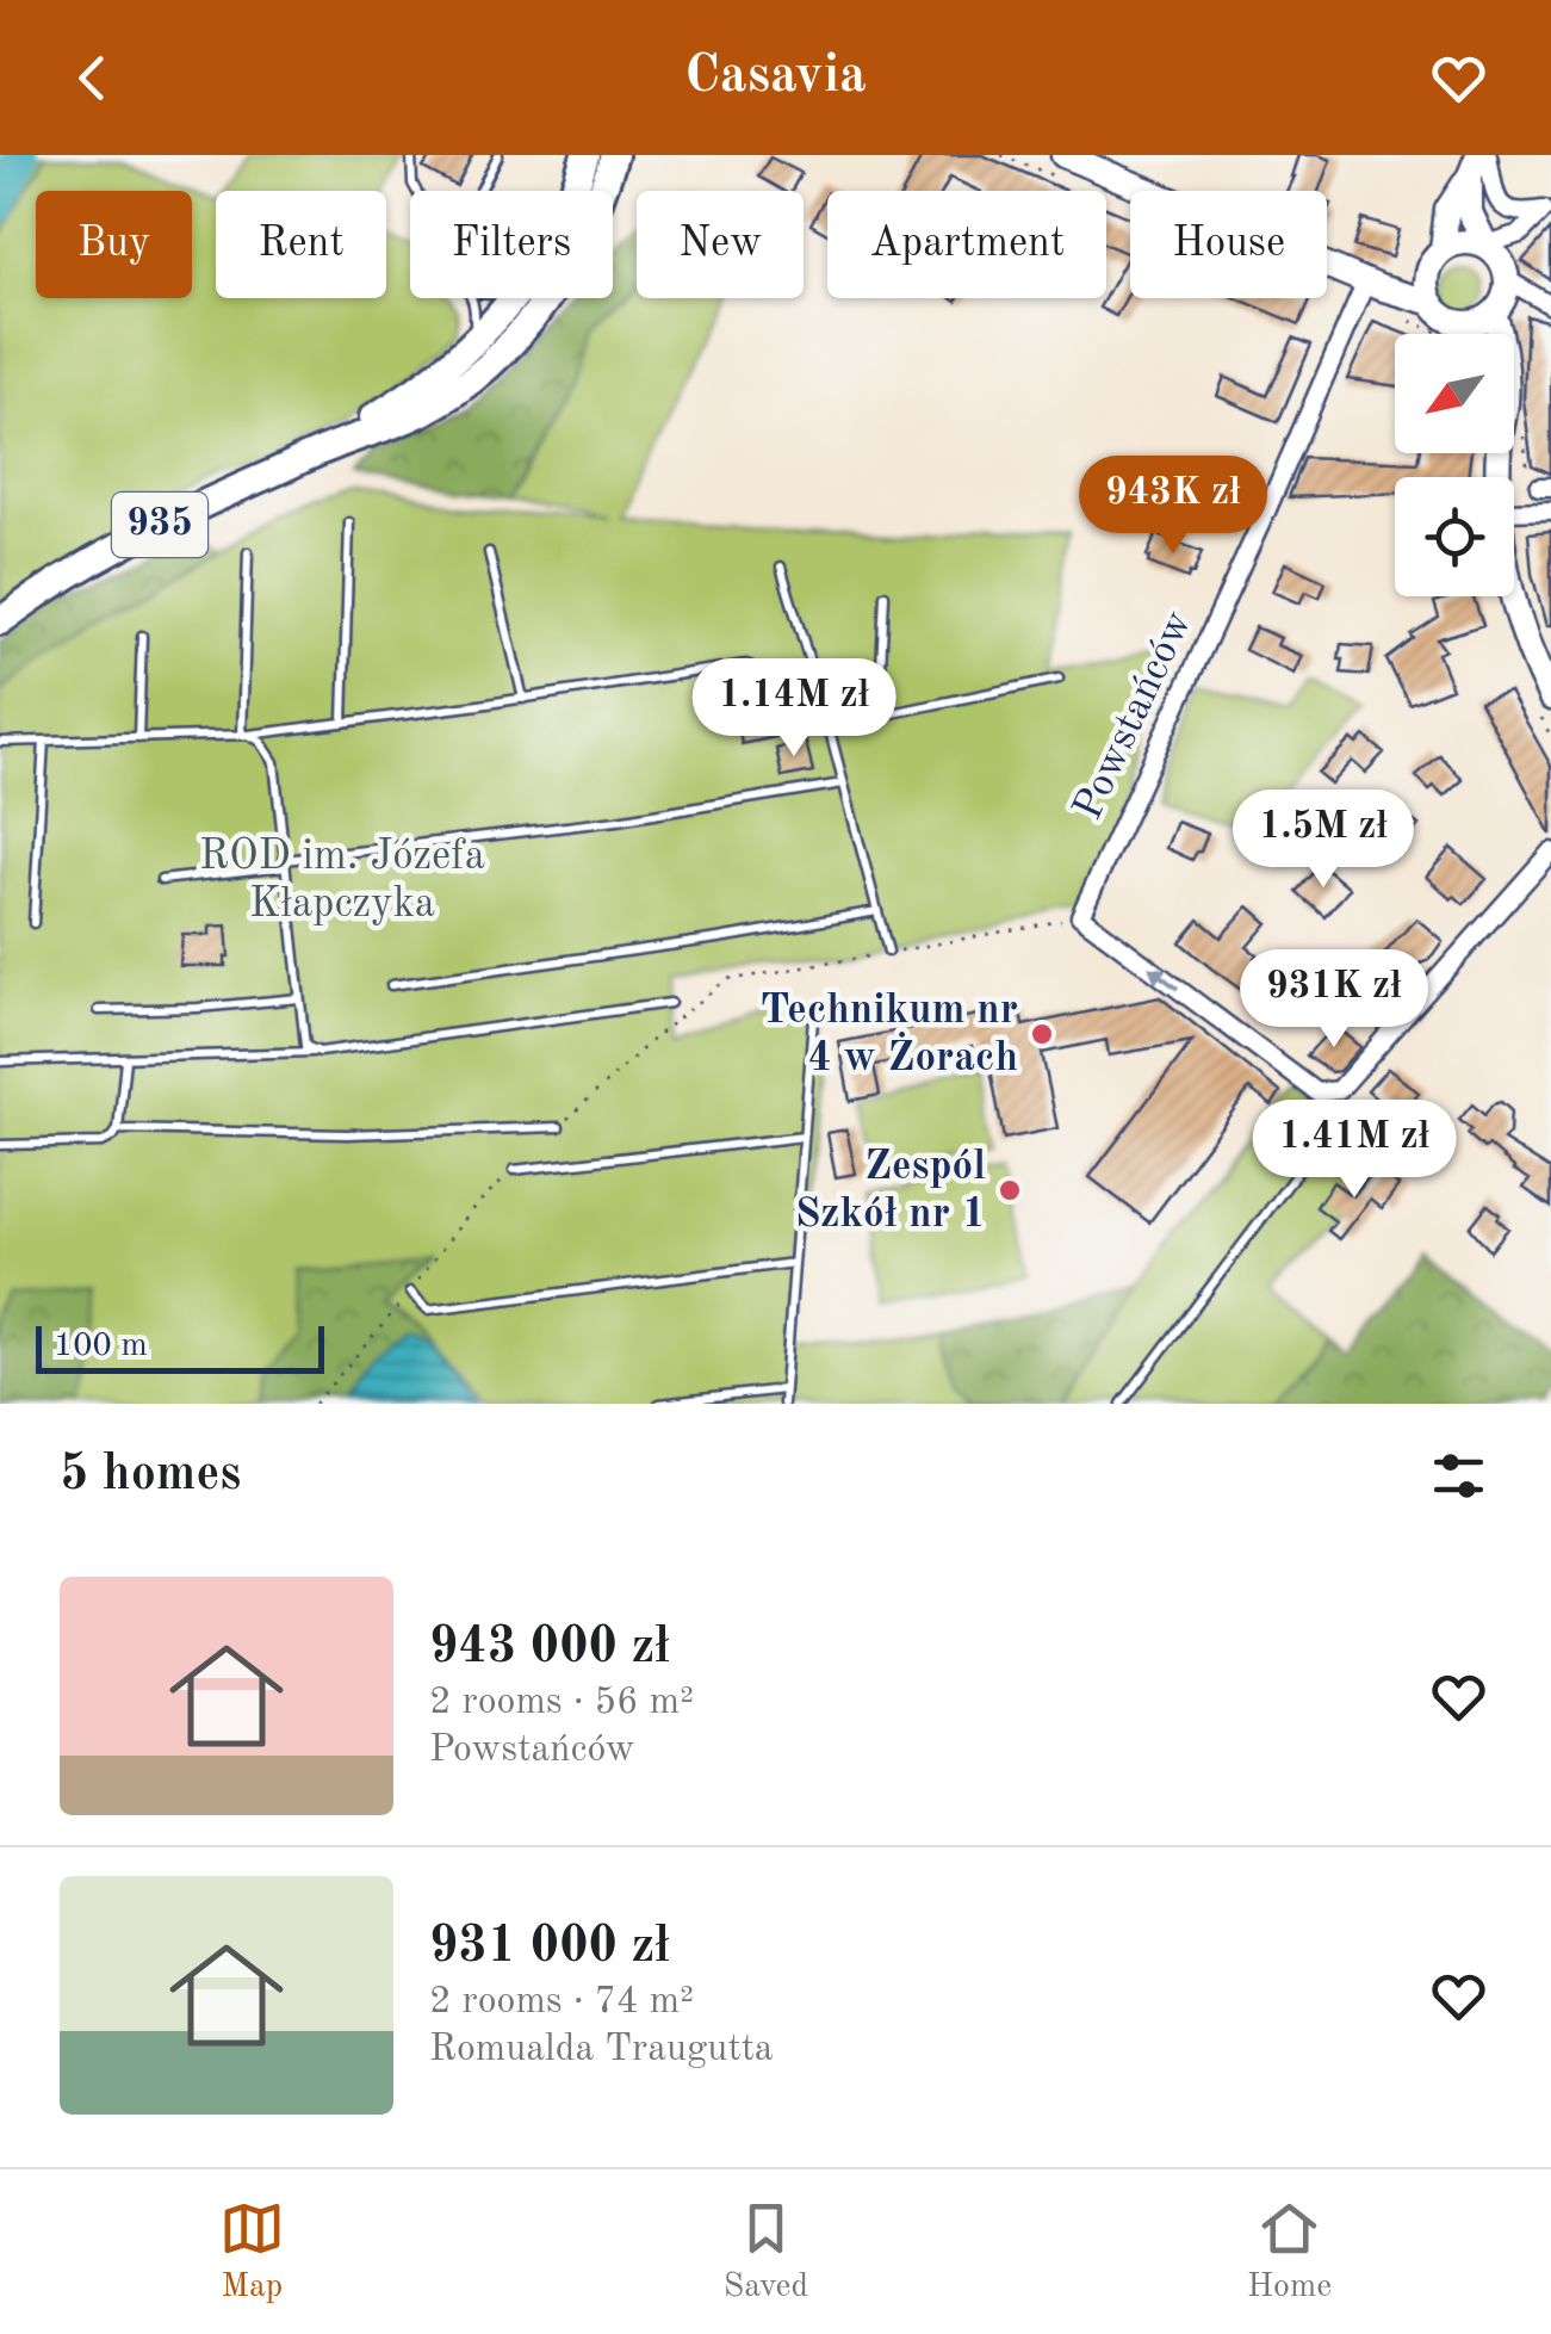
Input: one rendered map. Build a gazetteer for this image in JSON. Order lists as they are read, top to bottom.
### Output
{
  "streets": {
    "main road": ["935"],
    "street": ["Powstańców"]
  },
  "parks": ["ROD im. Józefa Kłapczyka"],
  "places": ["Technikum nr 4 w Żorach", "Zespól Szkół nr 1"],
  "scale_bar": "100 m",
  "north": "bottom left",
  "page": {
    "header": "Casavia",
    "chip": [
      "Buy",
      "Rent",
      "Filters",
      "New",
      "Apartment",
      "House"
    ],
    "price": [
      "943K zł",
      "1.14M zł",
      "1.5M zł",
      "931K zł",
      "1.41M zł"
    ],
    "scale": "100 m",
    "heading": "5 homes",
    "list": [
      {
        "name": "943 000 zł",
        "note": "2 rooms · 56 m² · Powstańców"
      },
      {
        "name": "931 000 zł",
        "note": "2 rooms · 74 m² · Romualda Traugutta"
      }
    ],
    "tabs": ["Map", "Saved", "Home"]
  }
}
